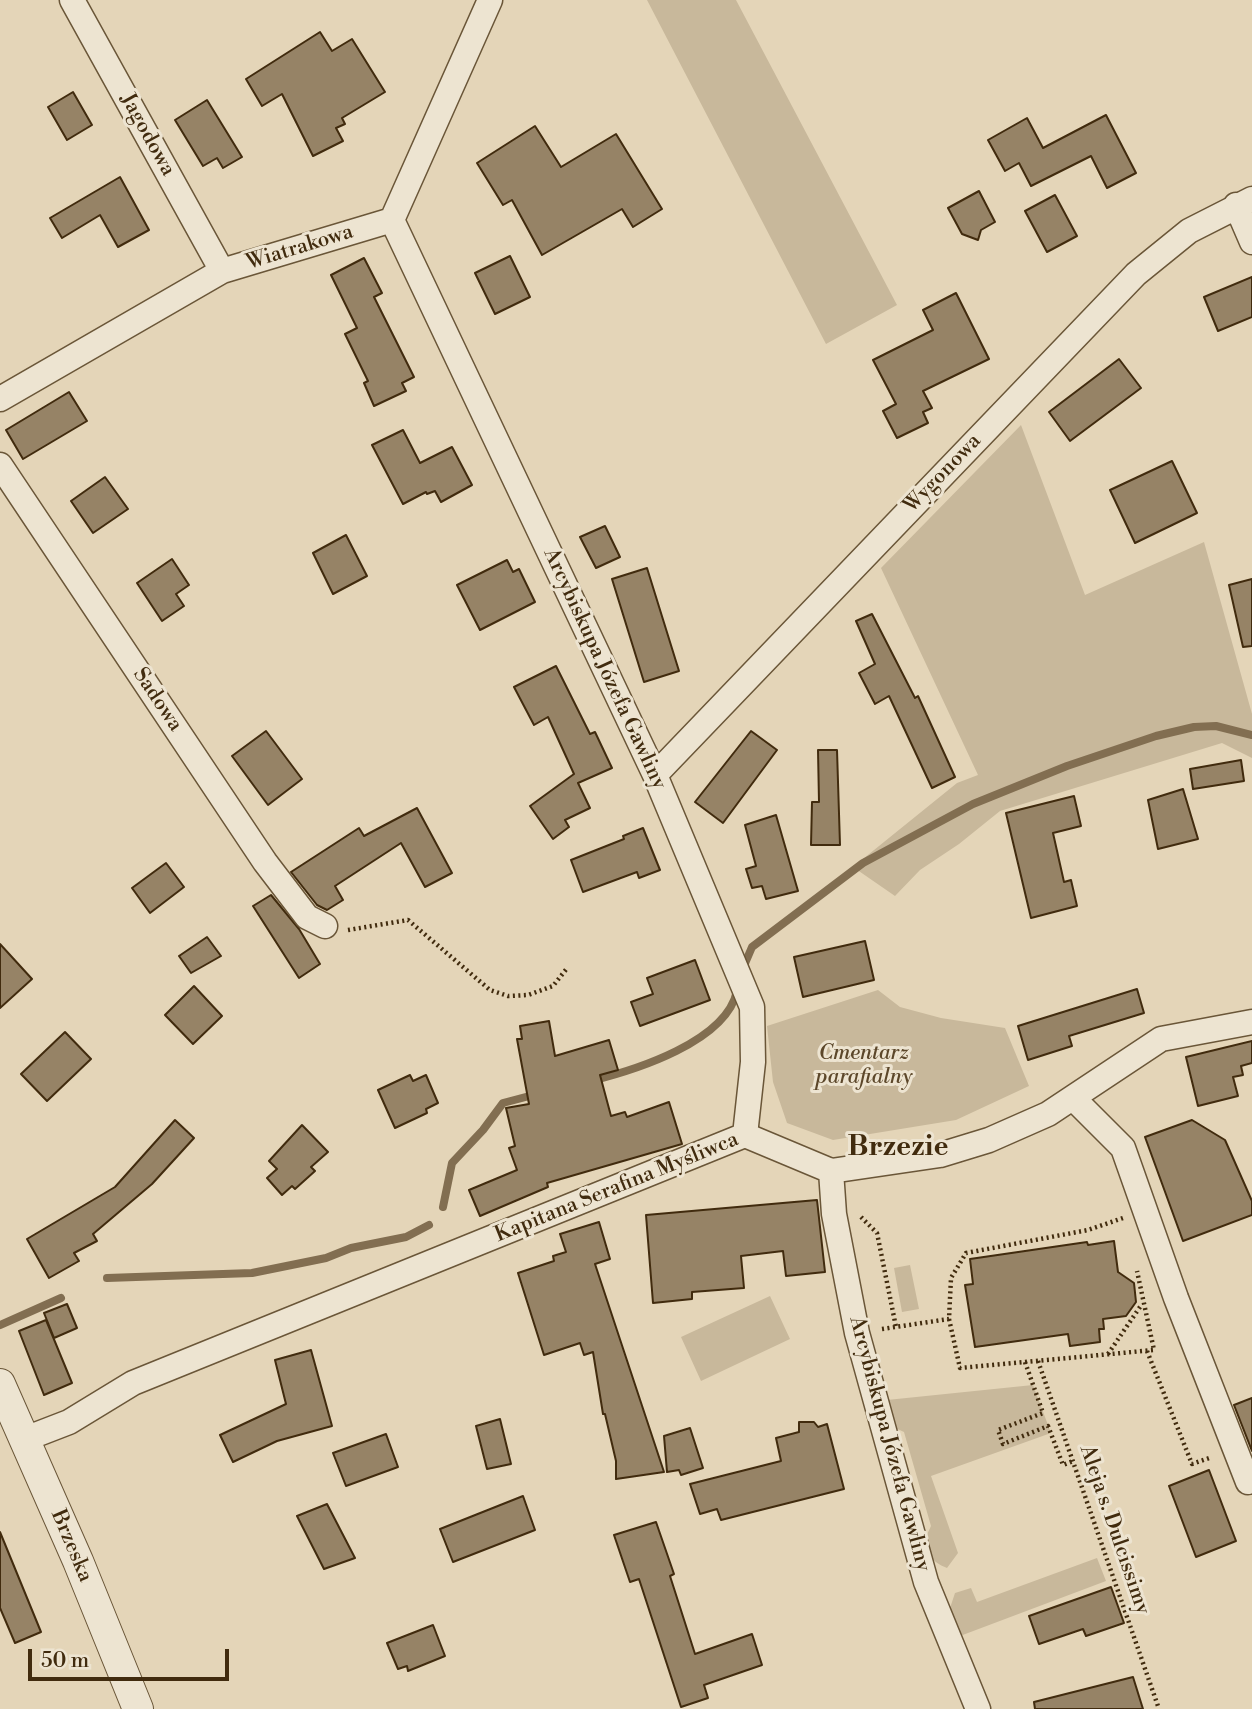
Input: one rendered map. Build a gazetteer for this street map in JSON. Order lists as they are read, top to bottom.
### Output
{
  "streets": {
    "street": [
      "Jagodowa",
      "Wiatrakowa",
      "Wygonowa",
      "Arcybiskupa Józefa Gawliny",
      "Sadowa",
      "Kapitana Serafina Myśliwca",
      "Brzeska"
    ],
    "path": ["Aleja s. Dulcissimy"]
  },
  "crossings": [
    ["Jagodowa", "Wiatrakowa"],
    ["Wiatrakowa", "Arcybiskupa Józefa Gawliny"],
    ["Wygonowa", "Arcybiskupa Józefa Gawliny"],
    ["Arcybiskupa Józefa Gawliny", "Kapitana Serafina Myśliwca"],
    ["Kapitana Serafina Myśliwca", "Brzeska"]
  ],
  "districts": ["Brzezie"],
  "parks": ["Cmentarz parafialny"],
  "scale_bar": "50 m"
}
